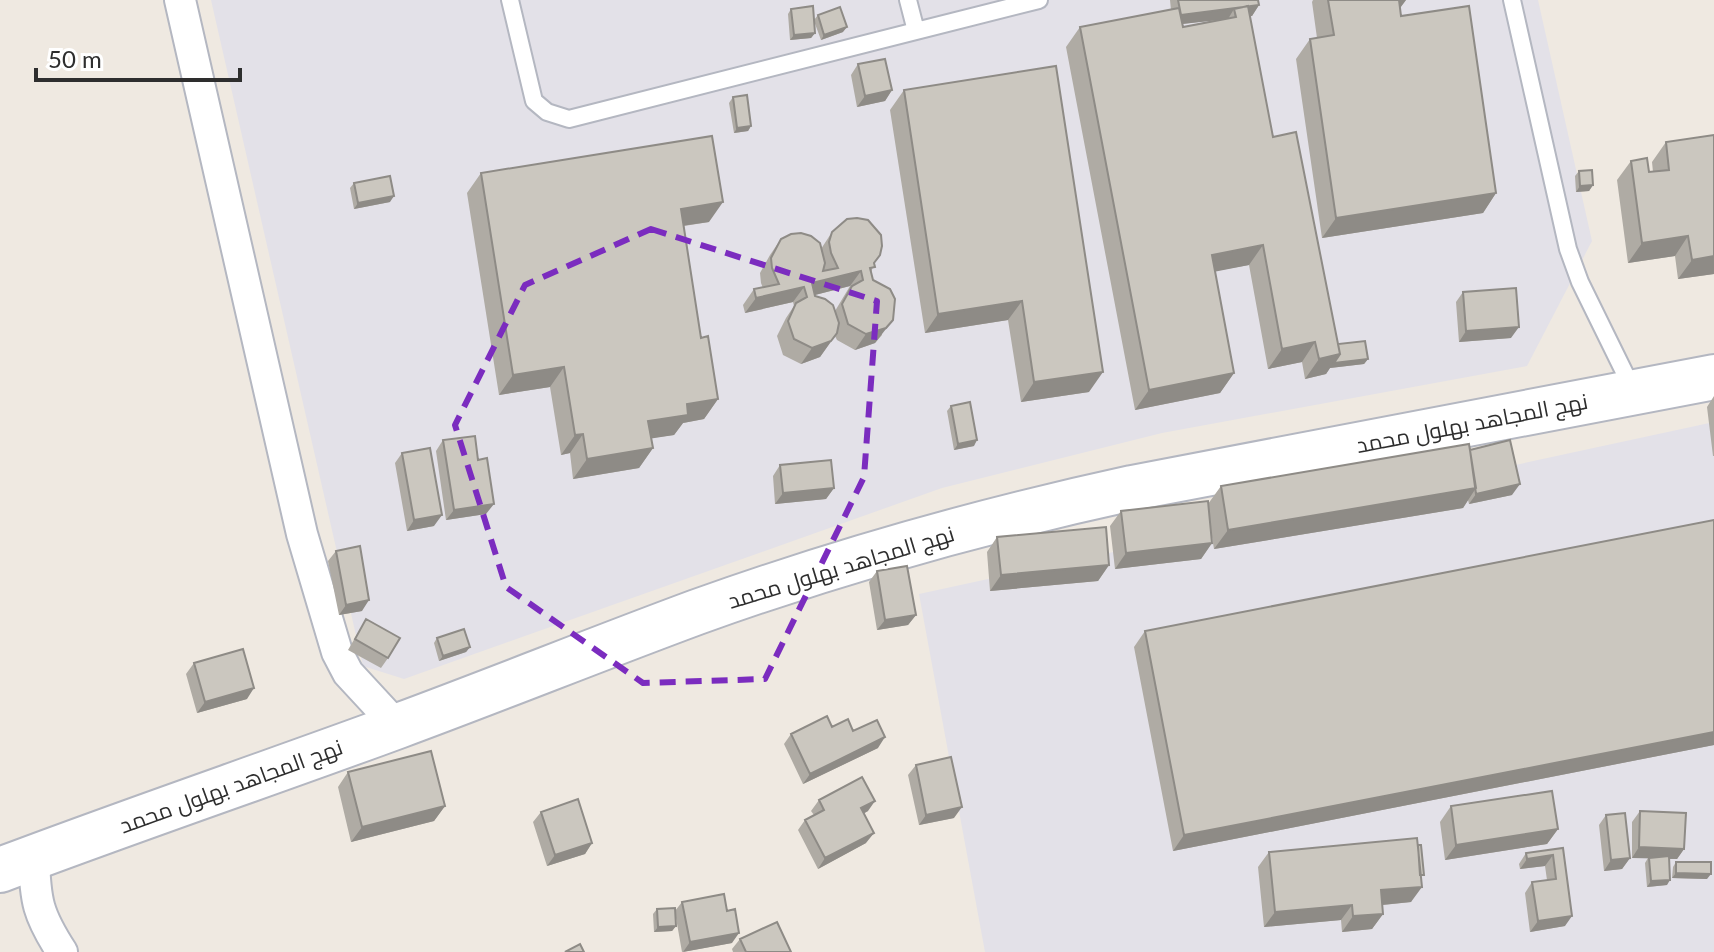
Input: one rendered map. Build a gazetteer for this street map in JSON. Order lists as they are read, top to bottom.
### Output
{
  "streets": {
    "street": ["نهج المجاهد بهلول محمد"]
  },
  "scale_bar": "50 m"
}
